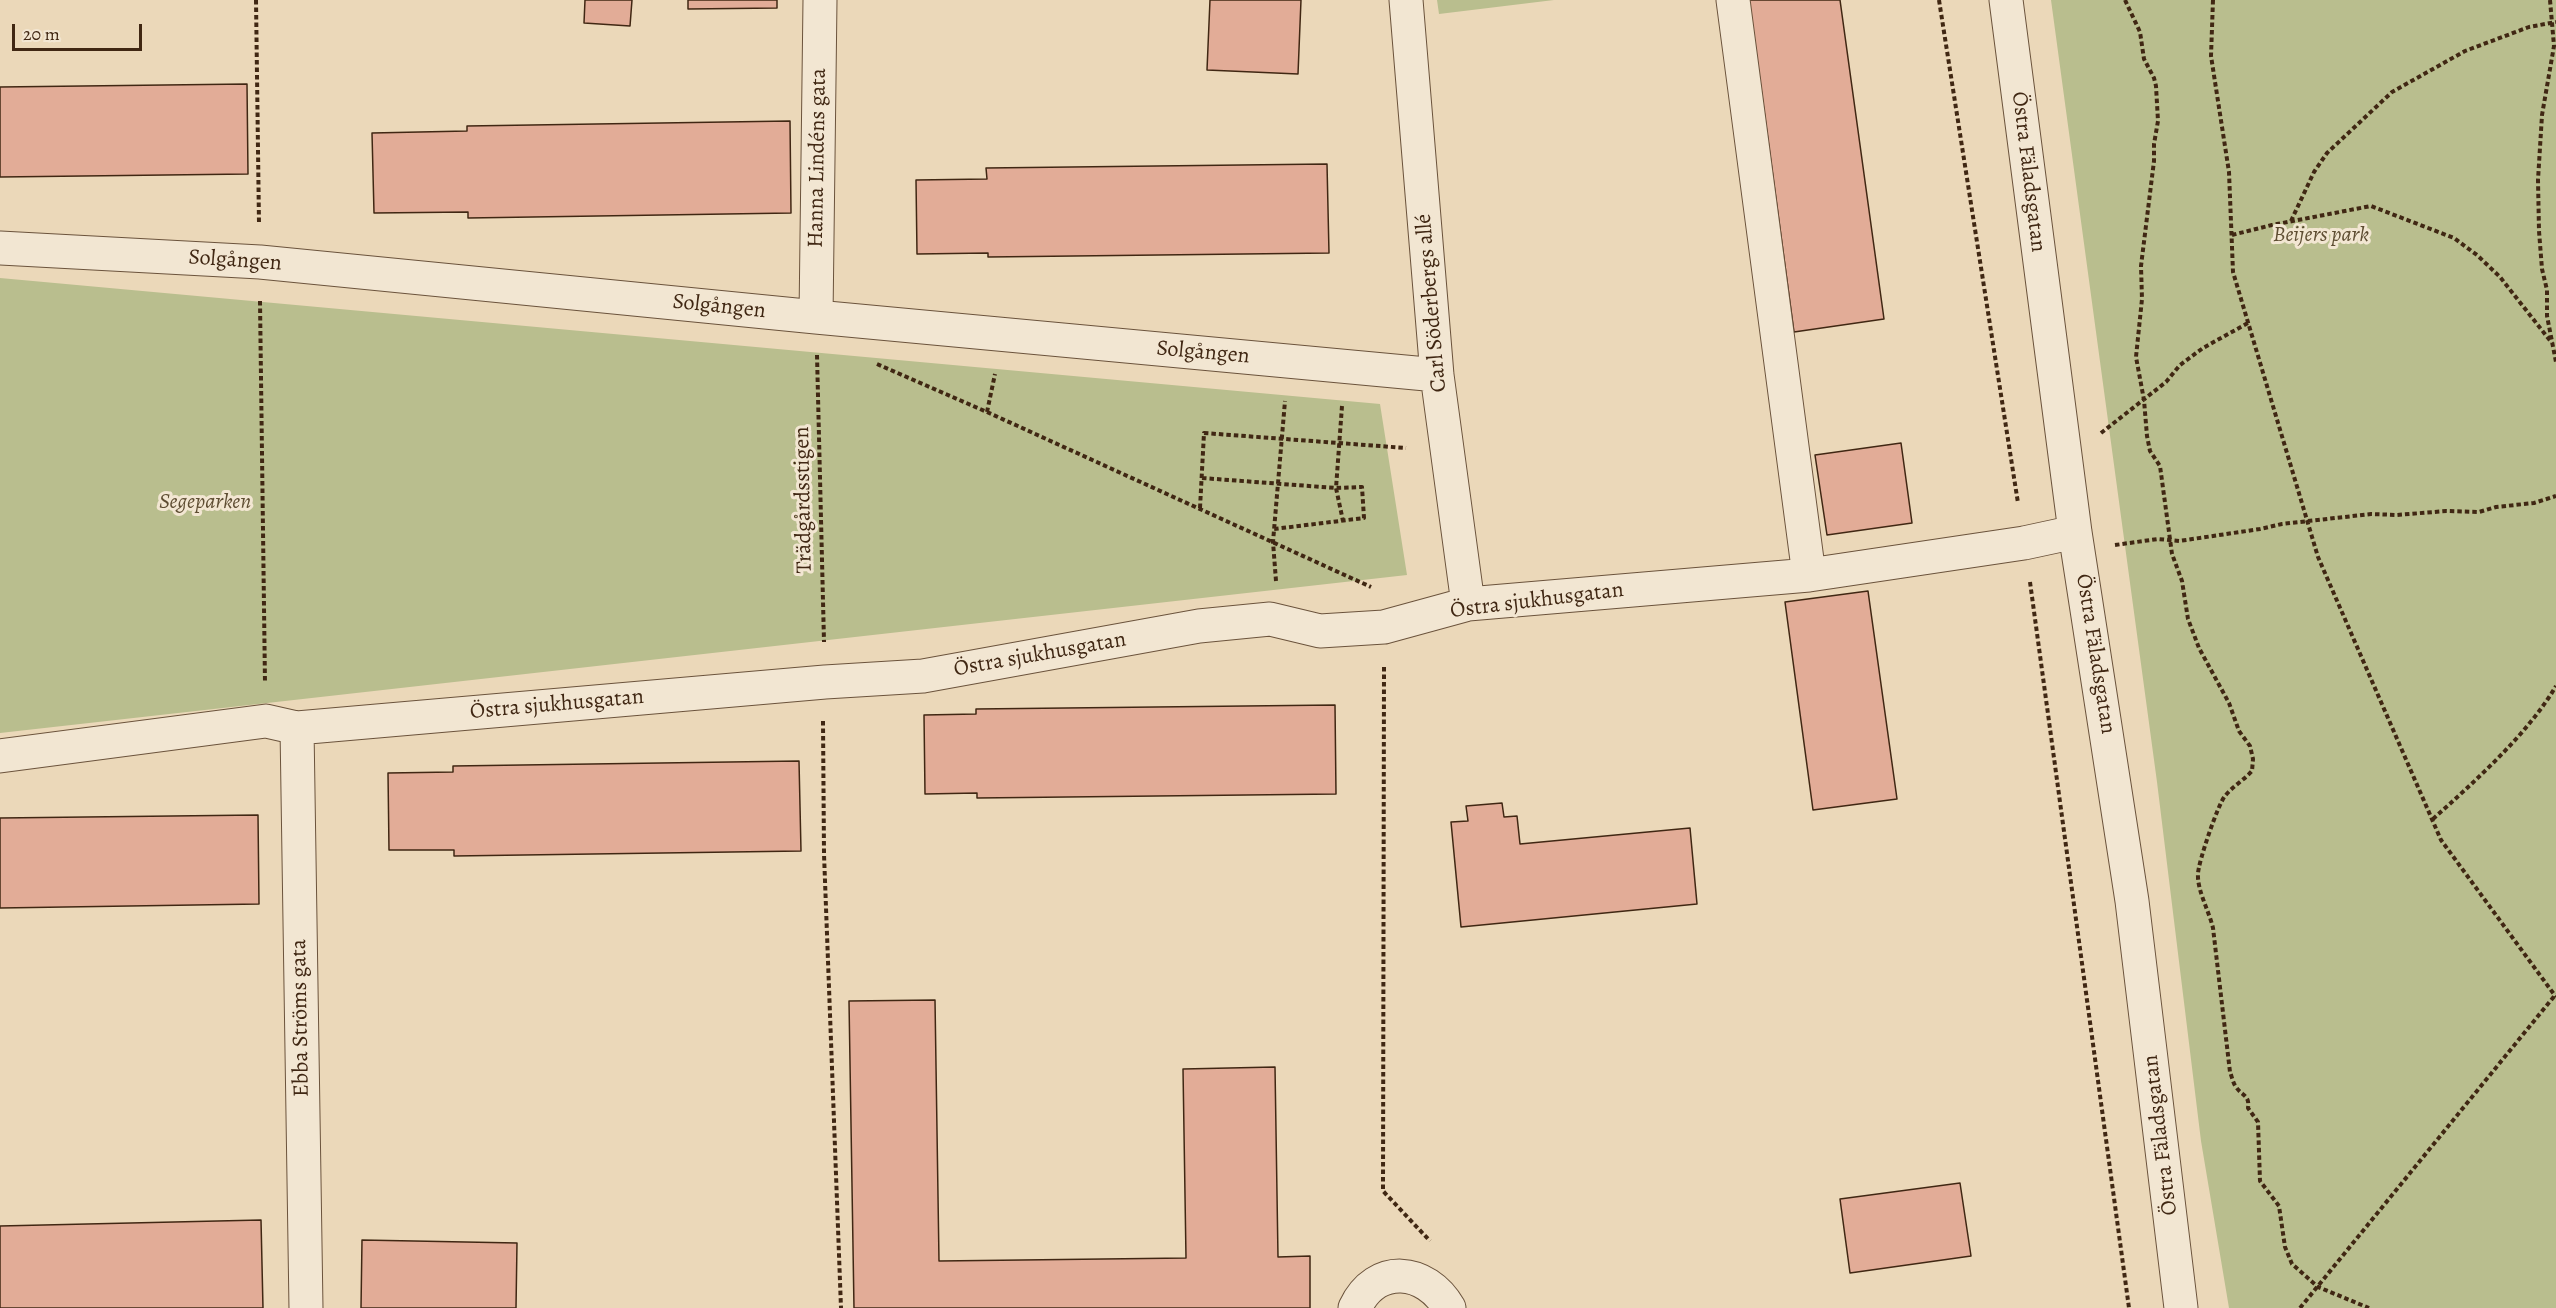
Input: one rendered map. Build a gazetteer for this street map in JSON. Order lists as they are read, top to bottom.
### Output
{
  "streets": {
    "street": [
      "Hanna Lindéns gata",
      "Östra Fäladsgatan",
      "Solgången",
      "Carl Söderbergs allé",
      "Östra sjukhusgatan",
      "Ebba Ströms gata"
    ],
    "path": ["Trädgårdsstigen"]
  },
  "crossings": [
    ["Hanna Lindéns gata", "Solgången"],
    ["Hanna Lindéns gata", "Trädgårdsstigen"],
    ["Östra Fäladsgatan", "Östra sjukhusgatan"],
    ["Solgången", "Carl Söderbergs allé"],
    ["Solgången", "Trädgårdsstigen"],
    ["Carl Söderbergs allé", "Östra sjukhusgatan"],
    ["Trädgårdsstigen", "Östra sjukhusgatan"],
    ["Östra sjukhusgatan", "Ebba Ströms gata"]
  ],
  "parks": ["Beijers park", "Segeparken"],
  "scale_bar": "20 m"
}
